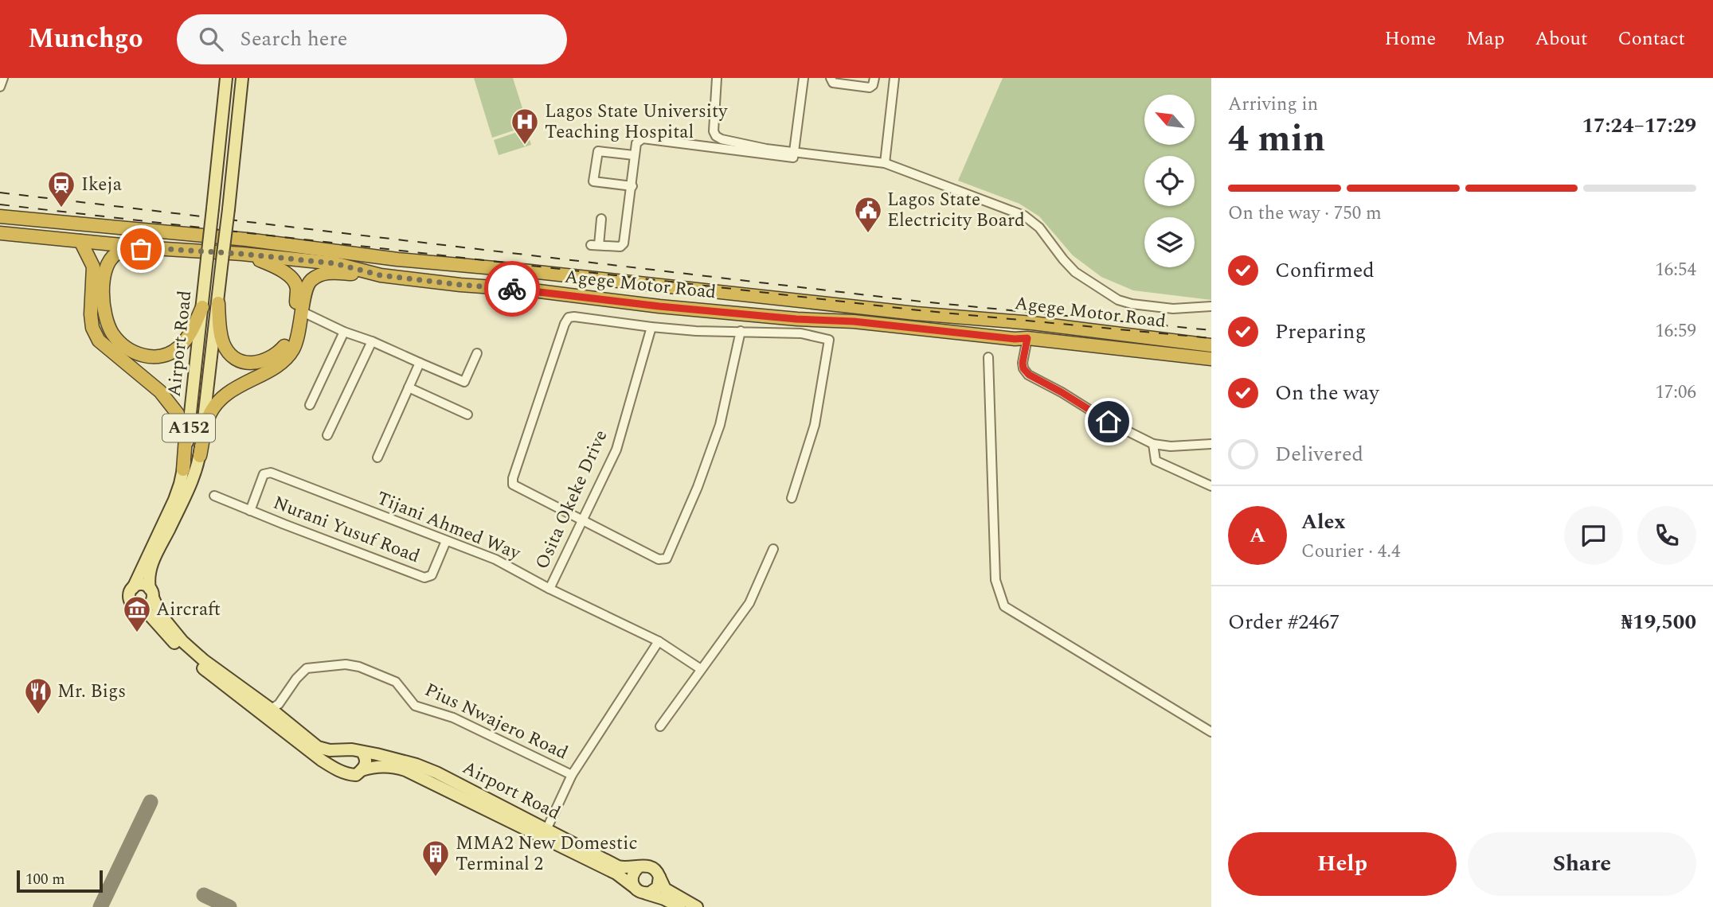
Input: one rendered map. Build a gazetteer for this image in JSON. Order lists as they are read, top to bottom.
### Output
{
  "streets": {
    "highway": ["Agege Motor Road"],
    "main road": ["Airport Road", "A152"],
    "street": [
      "Osita Okeke Drive",
      "Tijani Ahmed Way",
      "Nurani Yusuf Road",
      "Pius Nwajero Road"
    ]
  },
  "crossings": [
    ["Osita Okeke Drive", "Tijani Ahmed Way"],
    ["Tijani Ahmed Way", "Nurani Yusuf Road"]
  ],
  "places": {
    "hospital": ["Lagos State University Teaching Hospital"],
    "station": ["Ikeja"],
    "public building": ["Lagos State Electricity Board"],
    "museum": ["Aircraft"],
    "restaurant": ["Mr. Bigs"],
    "building": ["MMA2 New Domestic Terminal 2"]
  },
  "scale_bar": "100 m",
  "north": "top left",
  "page": {
    "header": "Munchgo",
    "search": "Search here",
    "nav": [
      "Home",
      "Map",
      "About",
      "Contact"
    ],
    "heading": ["4 min", "Arriving in", "17:24–17:29"],
    "panel": [
      "Alex",
      "Courier · 4.4",
      "Order #2467",
      "₦19,500"
    ],
    "bar": "On the way · 750 m",
    "list": [
      ["Confirmed", "16:54"],
      ["Preparing", "16:59"],
      ["On the way", "17:06"],
      "Delivered"
    ],
    "round": "A",
    "buttons": ["Help", "Share"],
    "scale": "100 m"
  }
}
